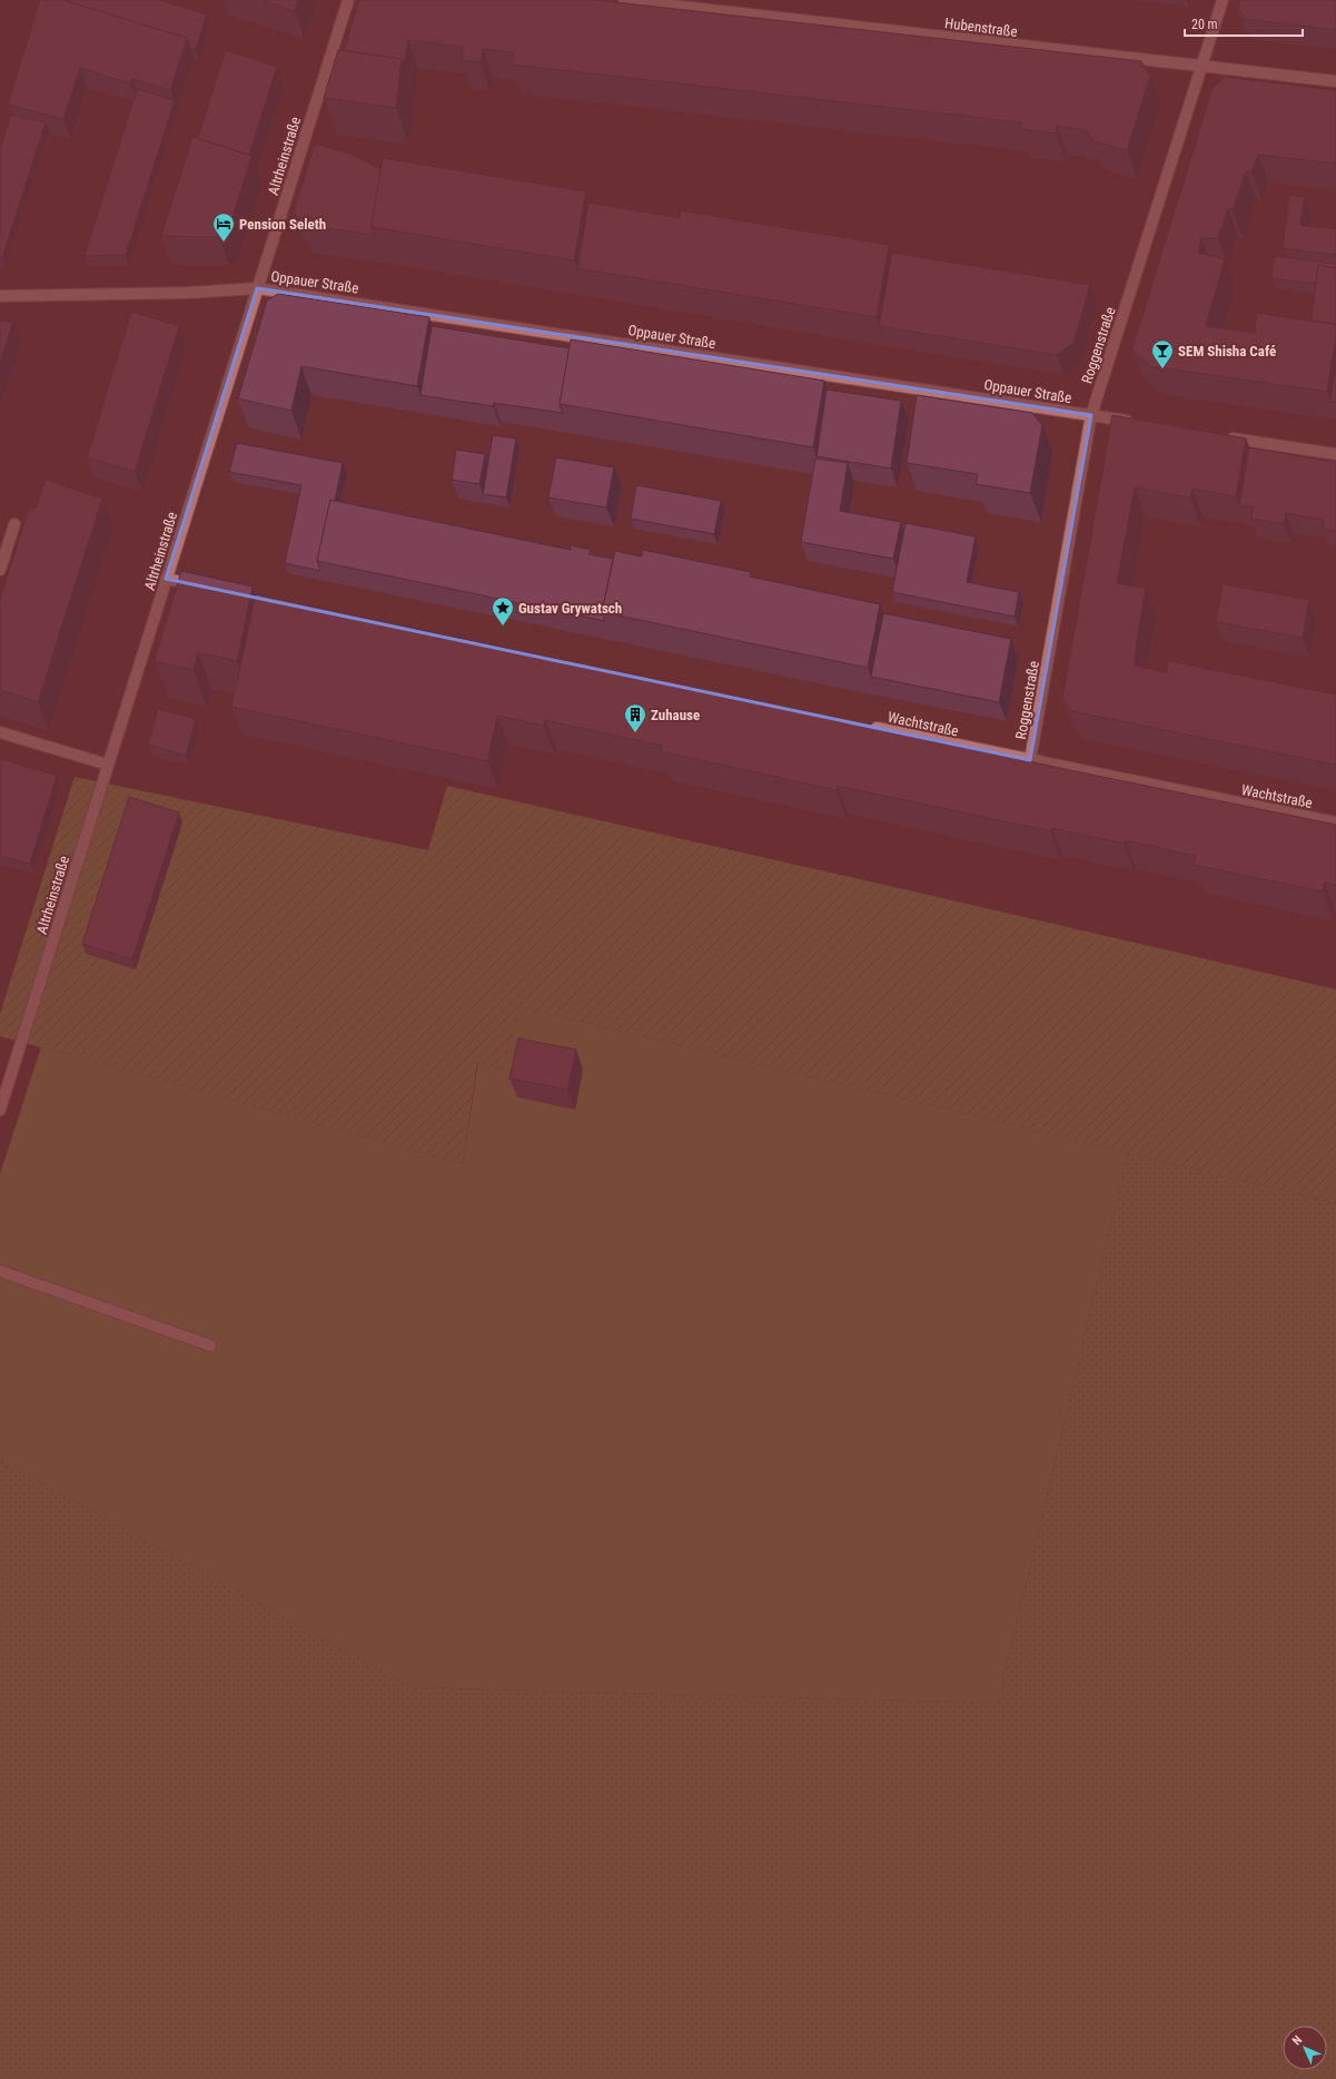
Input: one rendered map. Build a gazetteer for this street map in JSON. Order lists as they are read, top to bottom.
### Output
{
  "streets": {
    "street": [
      "Hubenstraße",
      "Altrheinstraße",
      "Oppauer Straße",
      "Roggenstraße",
      "Wachtstraße"
    ]
  },
  "crossings": [
    ["Hubenstraße", "Roggenstraße"],
    ["Altrheinstraße", "Oppauer Straße"],
    ["Oppauer Straße", "Roggenstraße"],
    ["Roggenstraße", "Wachtstraße"]
  ],
  "places": {
    "hotel": ["Pension Seleth"],
    "bar": ["SEM Shisha Café"],
    "place": ["Gustav Grywatsch"],
    "building": ["Zuhause"]
  },
  "scale_bar": "20 m",
  "north": "top left"
}
